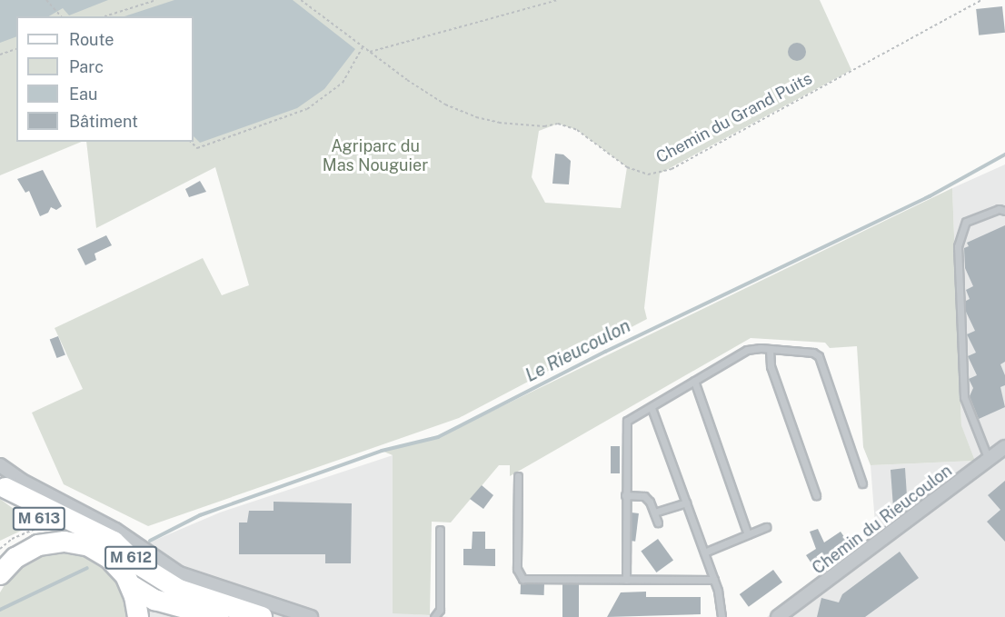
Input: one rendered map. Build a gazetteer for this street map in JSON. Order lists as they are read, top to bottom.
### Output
{
  "streets": {
    "main road": ["M 613", "M 612"],
    "street": ["Chemin du Rieucoulon"],
    "path": ["Chemin du Grand Puits"]
  },
  "crossings": [
    ["M 613", "M 612"]
  ],
  "water": ["Le Rieucoulon"],
  "parks": ["Agriparc du Mas Nouguier"],
  "legend": [
    "Route",
    "Parc",
    "Eau",
    "Bâtiment"
  ]
}
